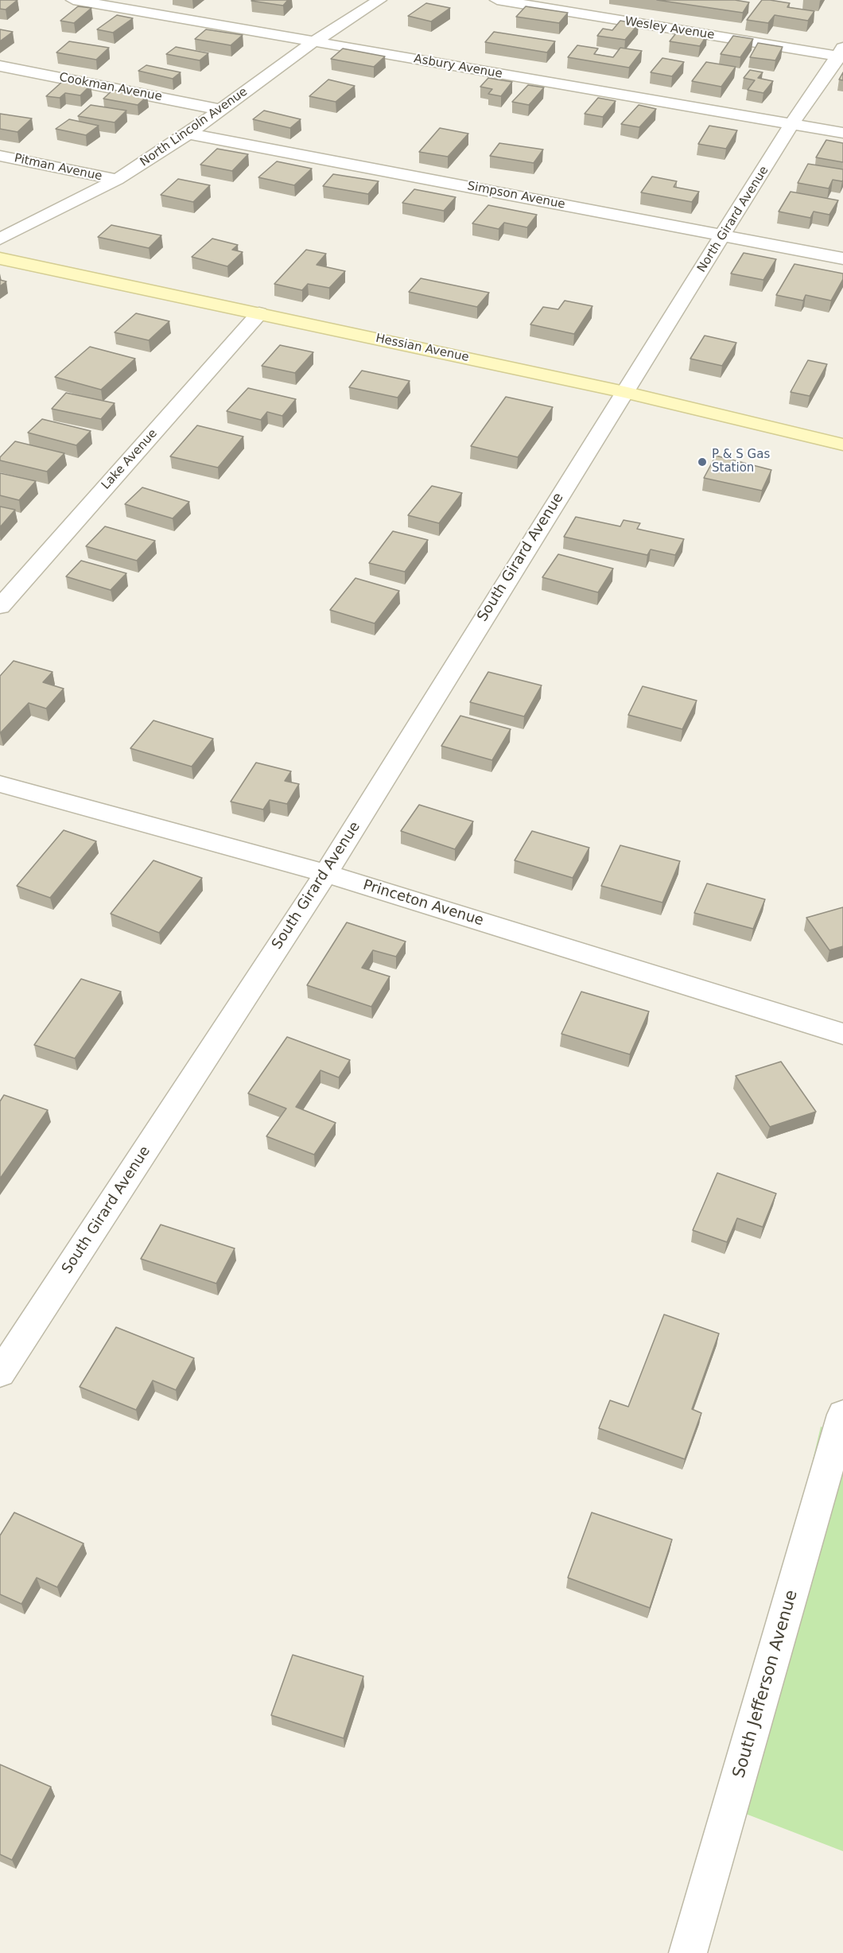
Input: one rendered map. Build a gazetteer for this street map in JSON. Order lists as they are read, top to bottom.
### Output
{
  "streets": {
    "main road": ["Hessian Avenue"],
    "street": [
      "Wesley Avenue",
      "Asbury Avenue",
      "Cookman Avenue",
      "North Lincoln Avenue",
      "Pitman Avenue",
      "Simpson Avenue",
      "North Girard Avenue",
      "Lake Avenue",
      "South Girard Avenue",
      "Princeton Avenue",
      "South Jefferson Avenue"
    ]
  },
  "crossings": [
    ["Wesley Avenue", "North Girard Avenue"],
    ["Asbury Avenue", "North Lincoln Avenue"],
    ["Asbury Avenue", "North Girard Avenue"],
    ["Cookman Avenue", "North Lincoln Avenue"],
    ["North Lincoln Avenue", "Pitman Avenue"],
    ["North Lincoln Avenue", "Simpson Avenue"],
    ["Simpson Avenue", "North Girard Avenue"],
    ["North Girard Avenue", "Hessian Avenue"],
    ["North Girard Avenue", "South Girard Avenue"],
    ["Hessian Avenue", "Lake Avenue"],
    ["Hessian Avenue", "South Girard Avenue"],
    ["South Girard Avenue", "Princeton Avenue"]
  ],
  "places": ["P & S Gas Station"]
}
